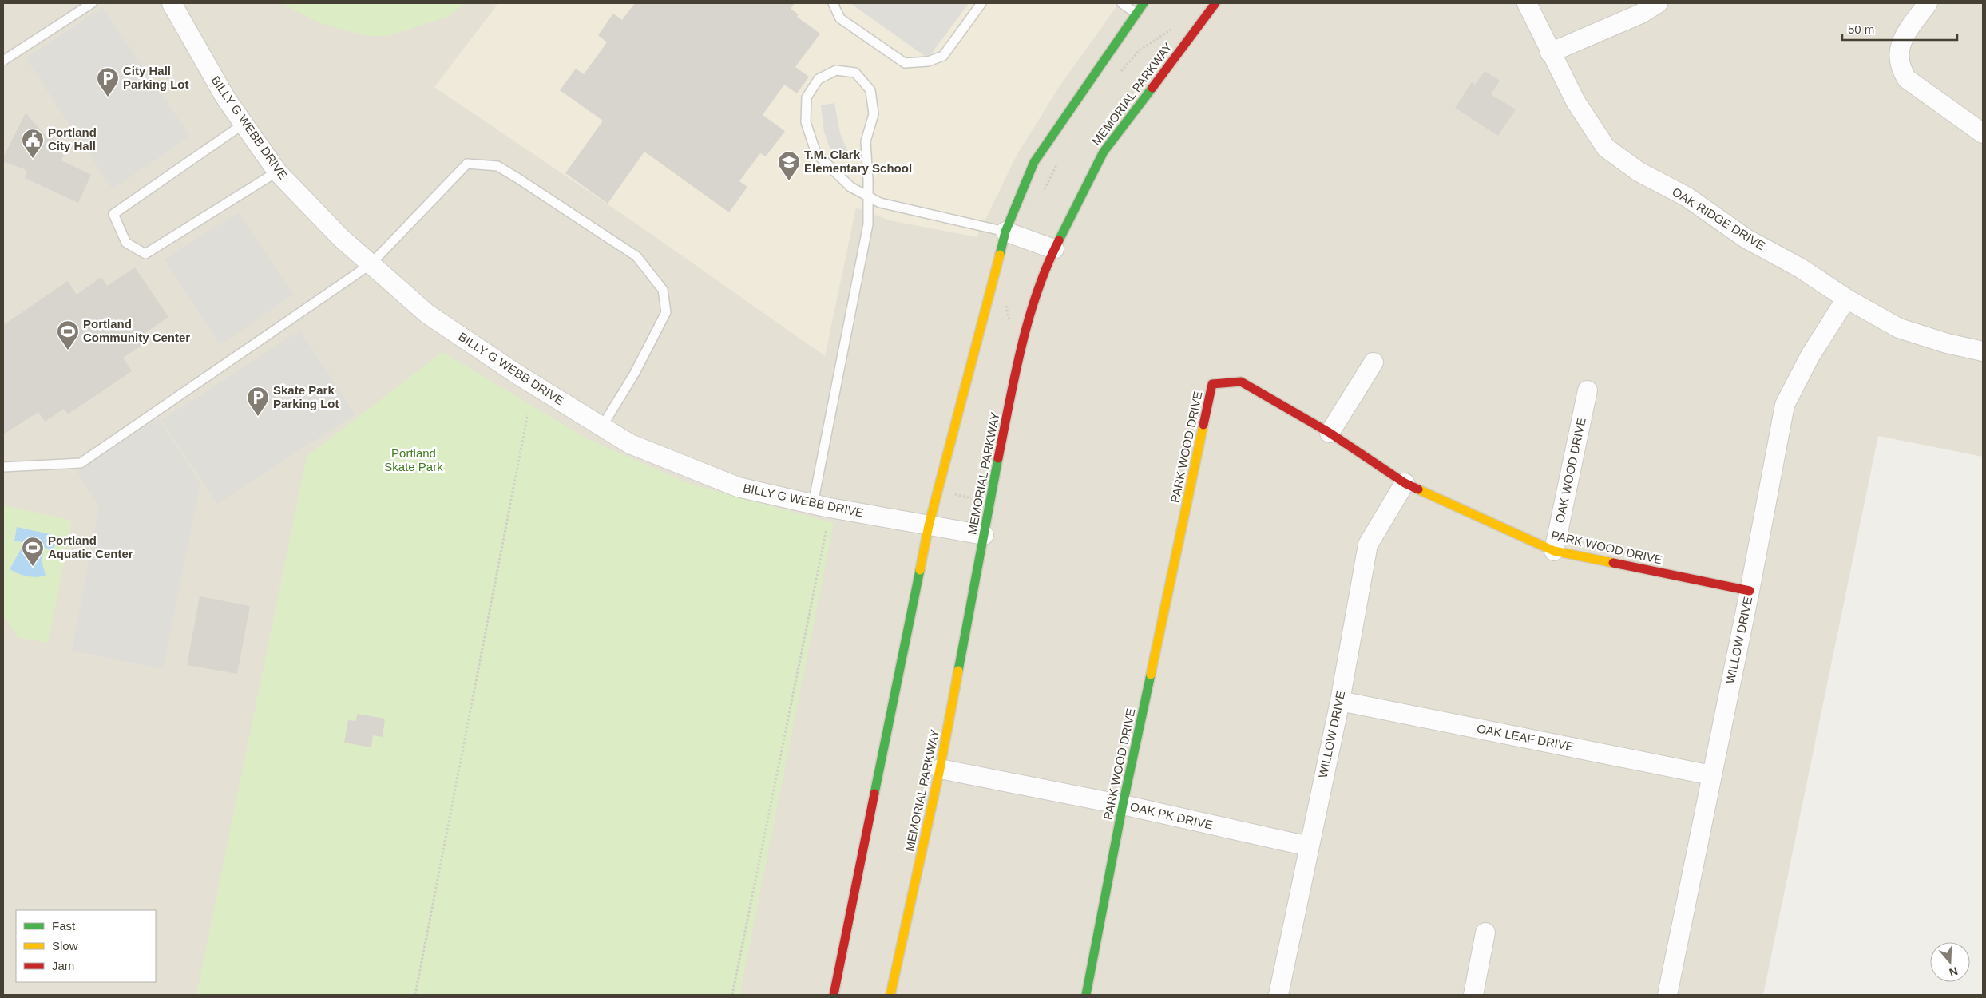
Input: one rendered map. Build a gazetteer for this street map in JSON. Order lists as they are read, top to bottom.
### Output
{
  "streets": {
    "street": [
      "MEMORIAL PARKWAY",
      "BILLY G WEBB DRIVE",
      "OAK RIDGE DRIVE",
      "PARK WOOD DRIVE",
      "OAK WOOD DRIVE",
      "WILLOW DRIVE",
      "OAK LEAF DRIVE",
      "OAK PK DRIVE"
    ]
  },
  "crossings": [
    ["MEMORIAL PARKWAY", "BILLY G WEBB DRIVE"],
    ["MEMORIAL PARKWAY", "OAK PK DRIVE"],
    ["OAK RIDGE DRIVE", "WILLOW DRIVE"],
    ["PARK WOOD DRIVE", "OAK WOOD DRIVE"],
    ["PARK WOOD DRIVE", "WILLOW DRIVE"],
    ["PARK WOOD DRIVE", "OAK PK DRIVE"],
    ["WILLOW DRIVE", "OAK LEAF DRIVE"],
    ["WILLOW DRIVE", "OAK PK DRIVE"]
  ],
  "parks": ["Portland Skate Park"],
  "places": {
    "parking": ["City Hall Parking Lot", "Skate Park Parking Lot"],
    "public building": ["Portland City Hall"],
    "school or university": ["T.M. Clark Elementary School"],
    "sports": ["Portland Community Center", "Portland Aquatic Center"]
  },
  "legend": ["Fast", "Slow", "Jam"],
  "scale_bar": "50 m",
  "north": "bottom"
}
